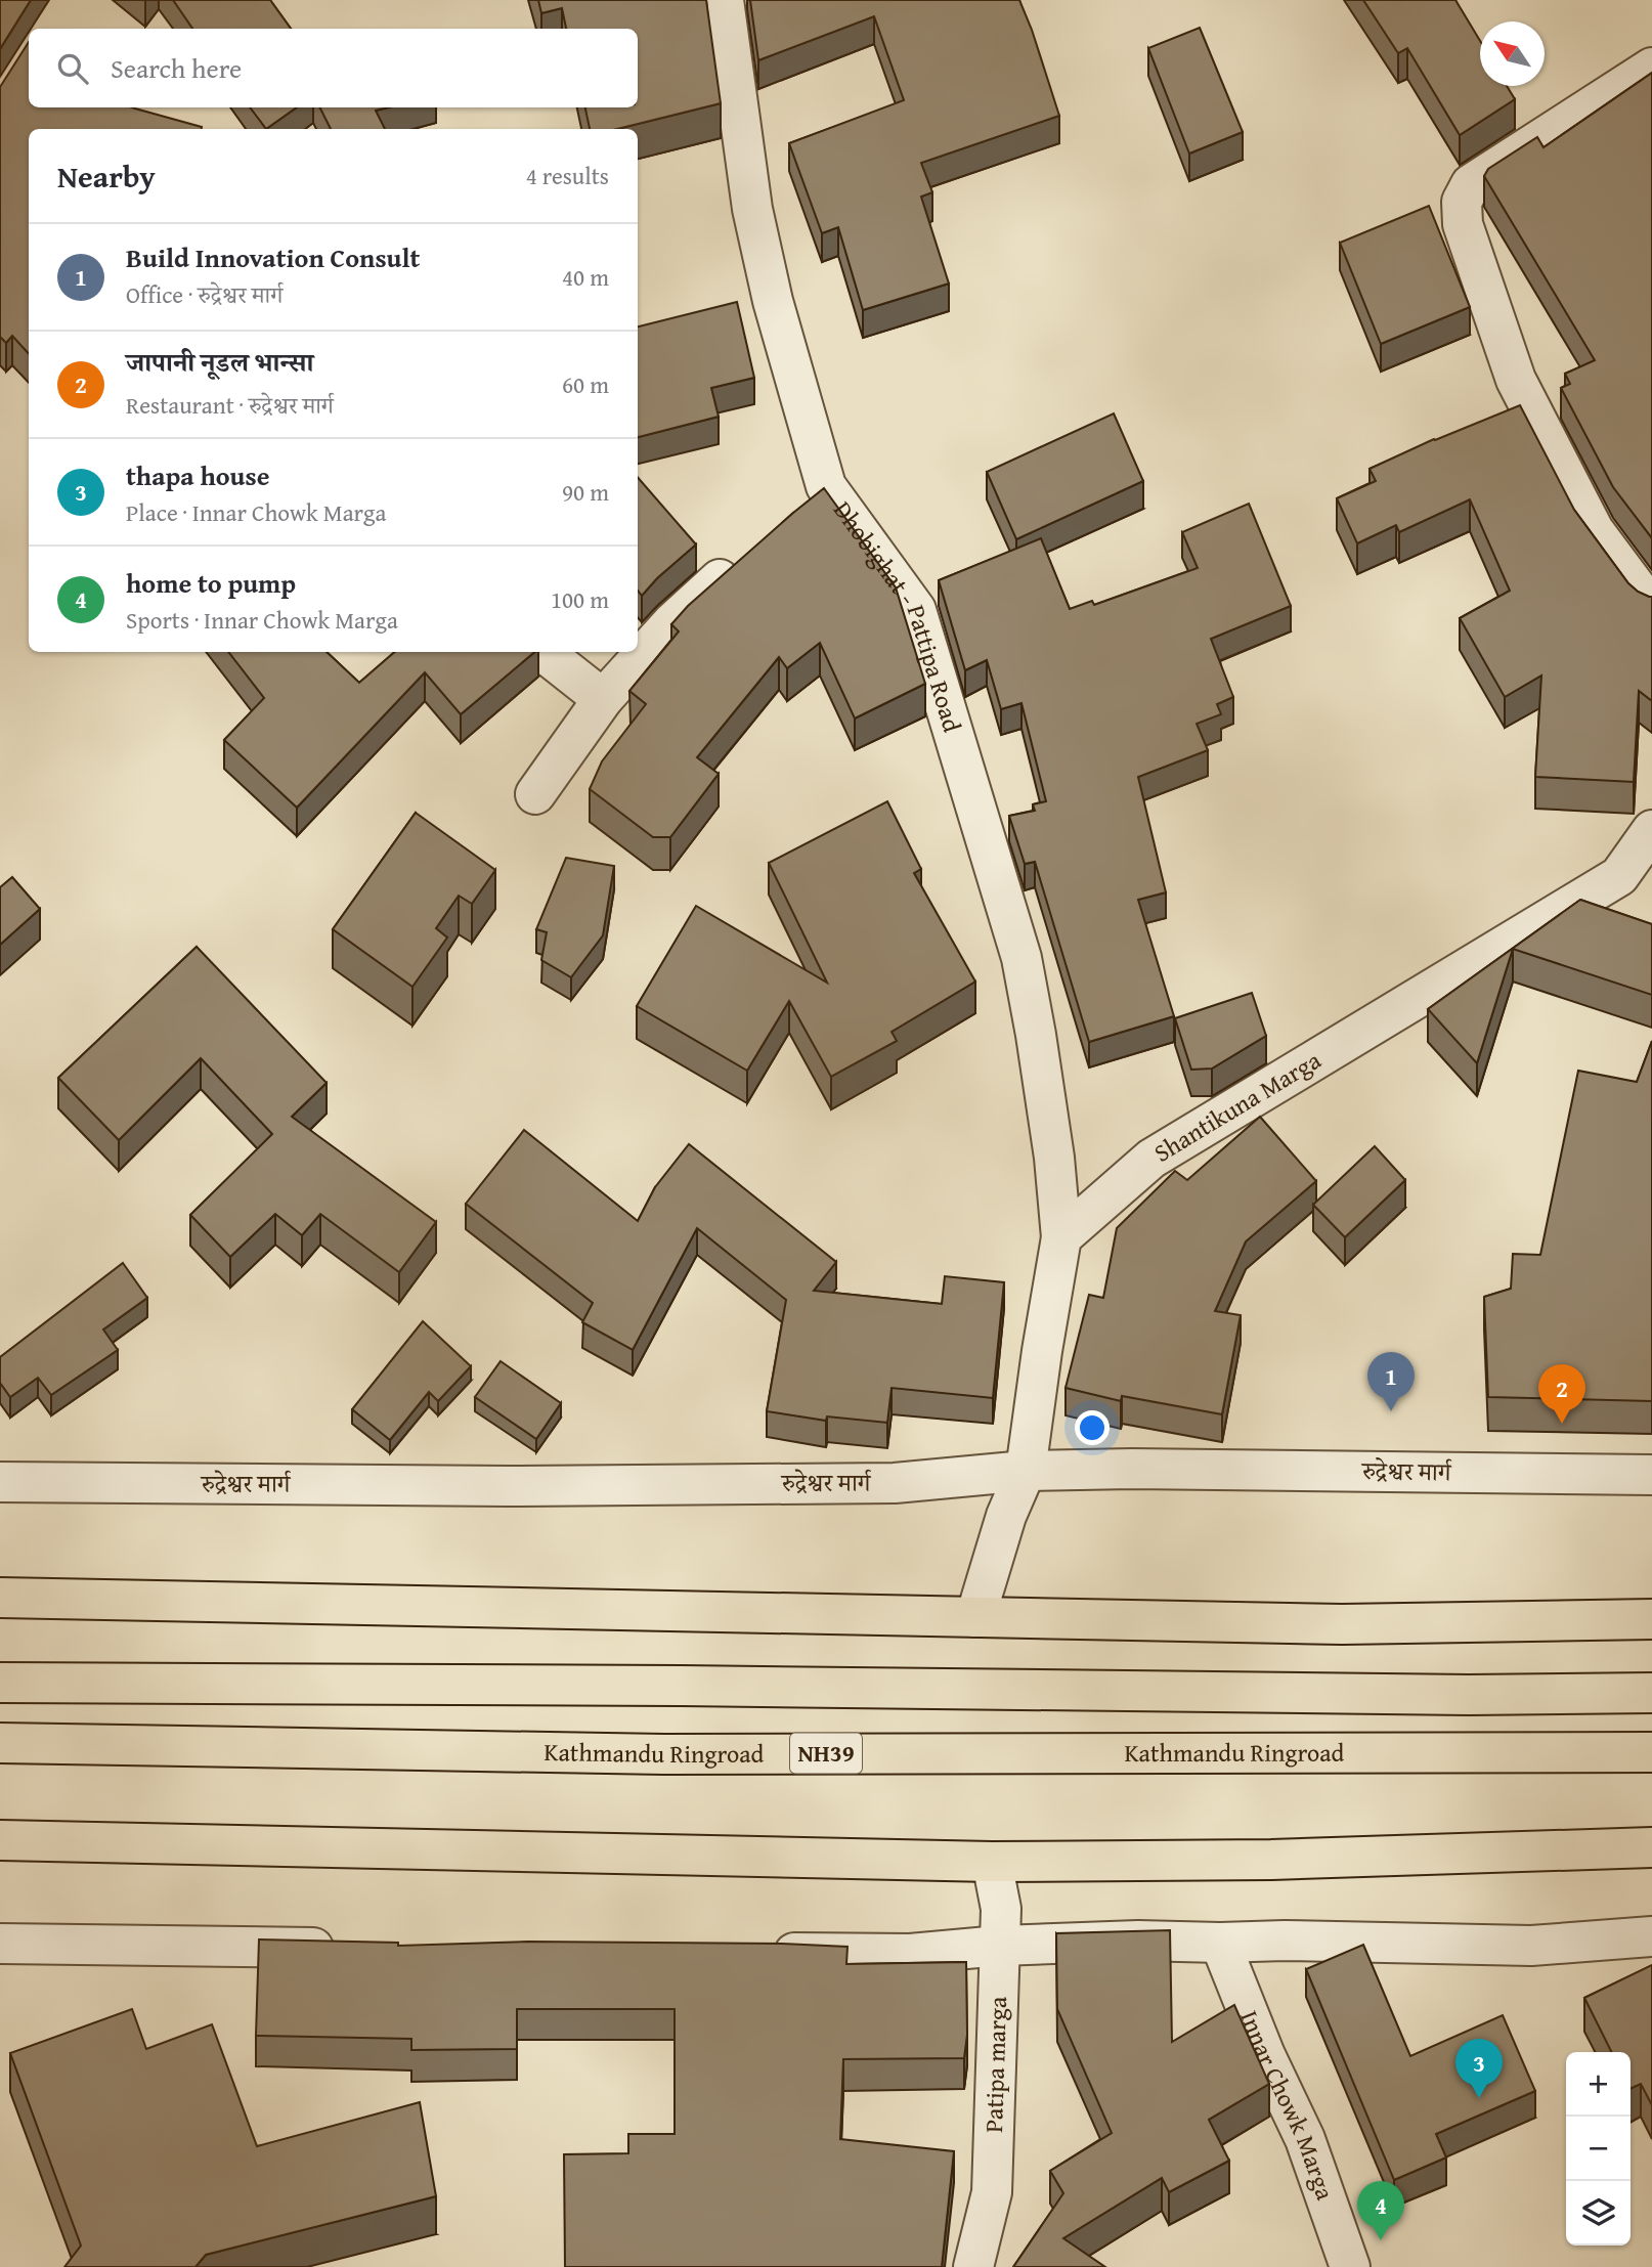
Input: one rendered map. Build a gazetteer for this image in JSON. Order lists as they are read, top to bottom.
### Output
{
  "streets": {
    "main road": ["Kathmandu Ringroad", "NH39"],
    "street": [
      "Dhobighat - Pattipa Road",
      "Shantikuna Marga",
      "रुद्रेश्वर मार्ग",
      "Patipa marga",
      "Innar Chowk Marga"
    ]
  },
  "crossings": [
    ["Dhobighat - Pattipa Road", "Shantikuna Marga"]
  ],
  "north": "top left",
  "page": {
    "search": "Search here",
    "heading": ["Nearby", "4 results"],
    "list": [
      {
        "mark": "1",
        "name": "Build Innovation Consult",
        "note": "Office · रुद्रेश्वर मार्ग",
        "value": "40 m"
      },
      {
        "mark": "2",
        "name": "जापानी नूडल भान्सा",
        "note": "Restaurant · रुद्रेश्वर मार्ग",
        "value": "60 m"
      },
      {
        "mark": "3",
        "name": "thapa house",
        "note": "Place · Innar Chowk Marga",
        "value": "90 m"
      },
      {
        "mark": "4",
        "name": "home to pump",
        "note": "Sports · Innar Chowk Marga",
        "value": "100 m"
      }
    ],
    "pins": [
      "1",
      "2",
      "3",
      "4"
    ],
    "map_buttons": ["+", "−"]
  }
}
